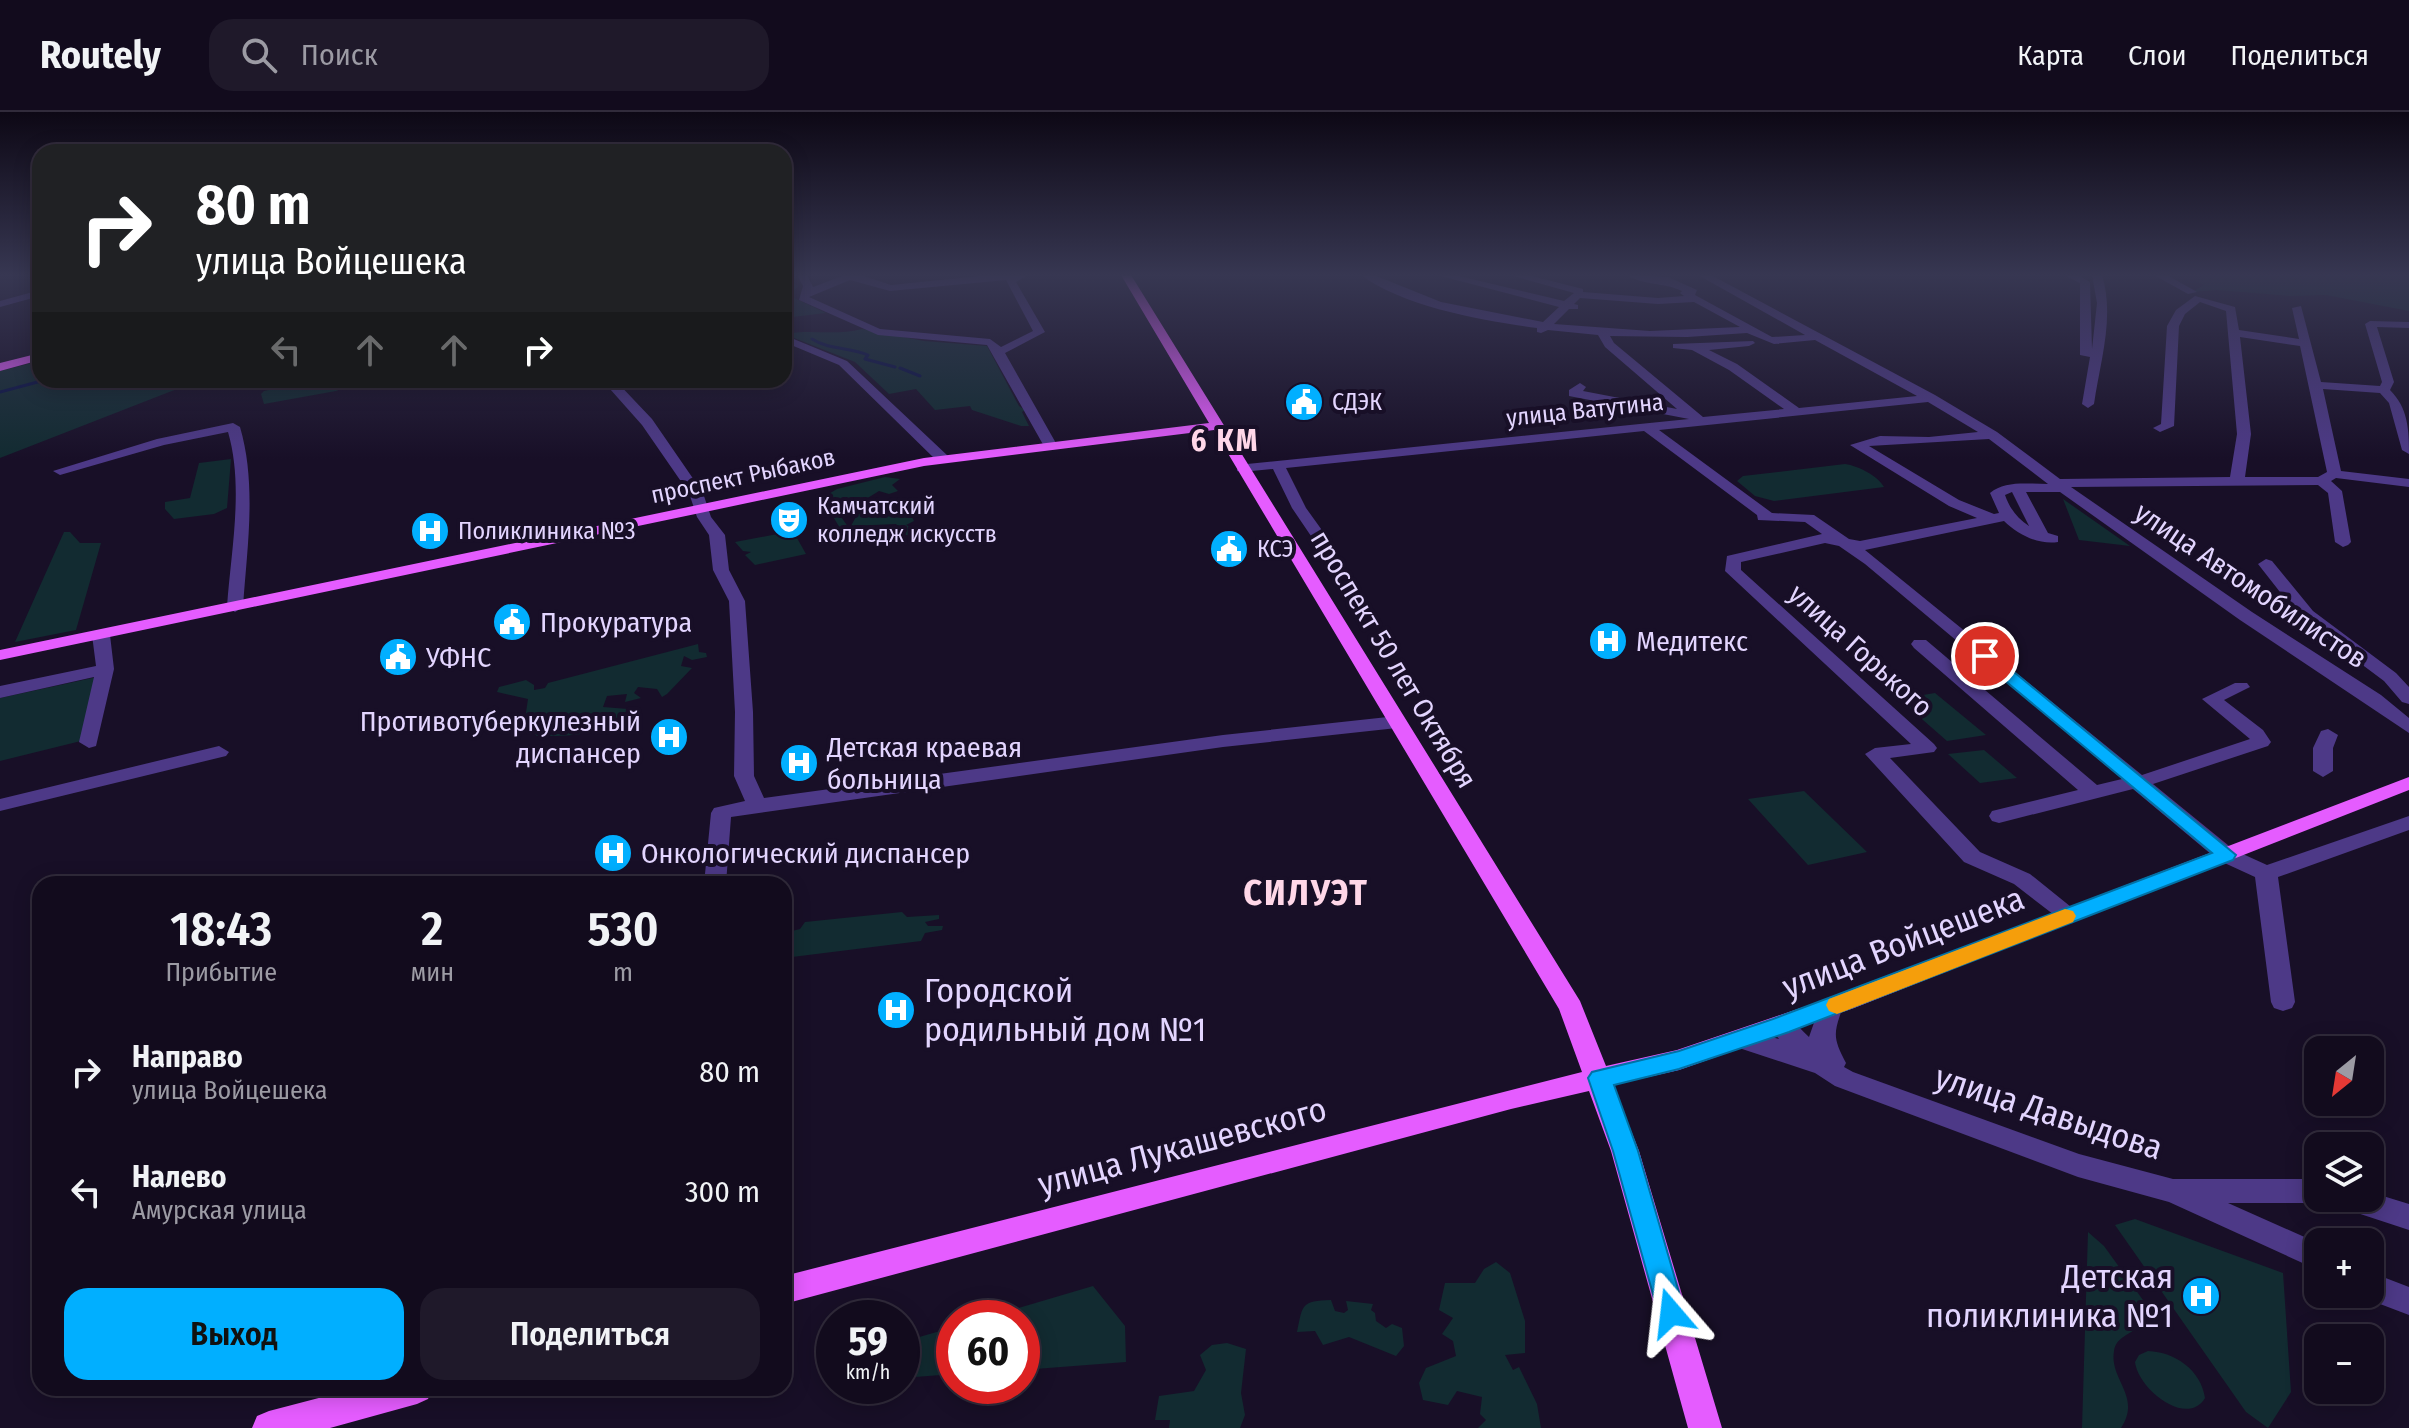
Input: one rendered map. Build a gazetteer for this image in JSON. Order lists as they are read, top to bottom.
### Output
{
  "streets": {
    "main road": [
      "проспект Рыбаков",
      "проспект 50 лет Октября",
      "улица Войцешека",
      "улица Лукашевского"
    ],
    "street": [
      "улица Ватутина",
      "улица Автомобилистов",
      "улица Горького",
      "улица Давыдова"
    ]
  },
  "crossings": [
    ["улица Ватутина", "улица Автомобилистов"],
    ["улица Ватутина", "проспект 50 лет Октября"],
    ["проспект Рыбаков", "проспект 50 лет Октября"],
    ["улица Горького", "улица Войцешека"],
    ["проспект 50 лет Октября", "улица Войцешека"],
    ["проспект 50 лет Октября", "улица Лукашевского"],
    ["улица Войцешека", "улица Давыдова"],
    ["улица Войцешека", "улица Лукашевского"]
  ],
  "districts": ["6 КМ", "СИЛУЭТ"],
  "places": {
    "public building": [
      "СДЭК",
      "КСЭ",
      "Прокуратура",
      "УФНС"
    ],
    "theatre": ["Камчатский колледж искусств"],
    "hospital": [
      "Поликлиника №3",
      "Медитекс",
      "Противотуберкулезный диспансер",
      "Детская краевая больница",
      "Онкологический диспансер",
      "Городской родильный дом №1",
      "Детская поликлиника №1"
    ]
  },
  "north": "bottom left",
  "page": {
    "header": "Routely",
    "search": "Поиск",
    "nav": ["Карта", "Слои", "Поделиться"],
    "turn": ["80 m", "улица Войцешека"],
    "eta": [
      "18:43",
      "Прибытие",
      "2",
      "мин",
      "530",
      "m"
    ],
    "list": [
      {
        "name": "Направо",
        "note": "улица Войцешека",
        "value": "80 m"
      },
      {
        "name": "Налево",
        "note": "Амурская улица",
        "value": "300 m"
      }
    ],
    "map_buttons": ["+", "−"],
    "buttons": ["Выход", "Поделиться"],
    "speed": "59 km/h",
    "limit": "60"
  }
}
